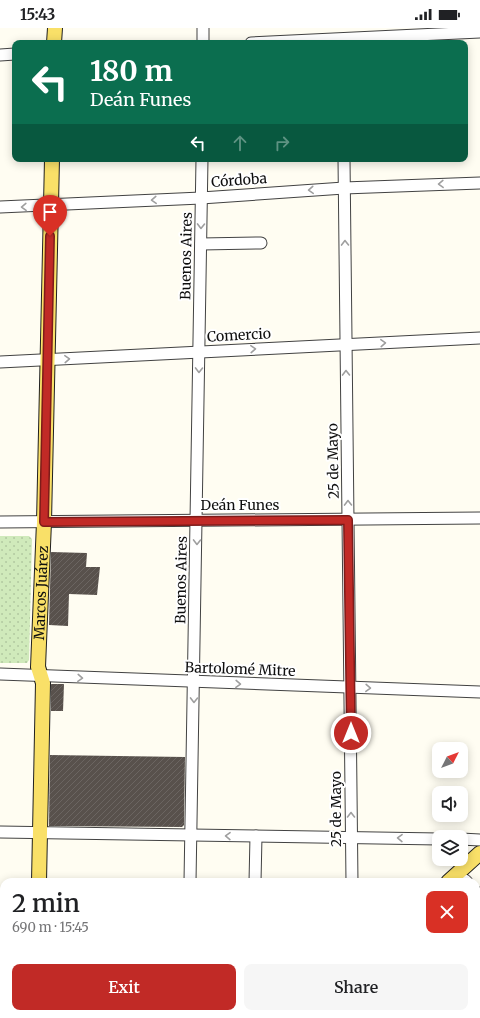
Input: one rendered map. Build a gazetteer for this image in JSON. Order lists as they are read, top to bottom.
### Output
{
  "streets": {
    "main road": ["Marcos Juárez"],
    "street": [
      "Córdoba",
      "Buenos Aires",
      "Comercio",
      "25 de Mayo",
      "Deán Funes",
      "Bartolomé Mitre"
    ]
  },
  "crossings": [
    ["Córdoba", "Buenos Aires"],
    ["Córdoba", "25 de Mayo"],
    ["Córdoba", "Marcos Juárez"],
    ["Buenos Aires", "Comercio"],
    ["Buenos Aires", "Deán Funes"],
    ["Buenos Aires", "Bartolomé Mitre"],
    ["Comercio", "25 de Mayo"],
    ["Comercio", "Marcos Juárez"],
    ["25 de Mayo", "Deán Funes"],
    ["25 de Mayo", "Bartolomé Mitre"],
    ["Deán Funes", "Marcos Juárez"],
    ["Marcos Juárez", "Bartolomé Mitre"]
  ],
  "one_way": [
    "Córdoba",
    "Buenos Aires",
    "Comercio",
    "25 de Mayo",
    "Bartolomé Mitre"
  ],
  "north": "top right",
  "page": {
    "status": "15:43",
    "turn": ["180 m", "Deán Funes"],
    "heading": ["2 min", "690 m · 15:45"],
    "buttons": ["Exit", "Share"]
  }
}
